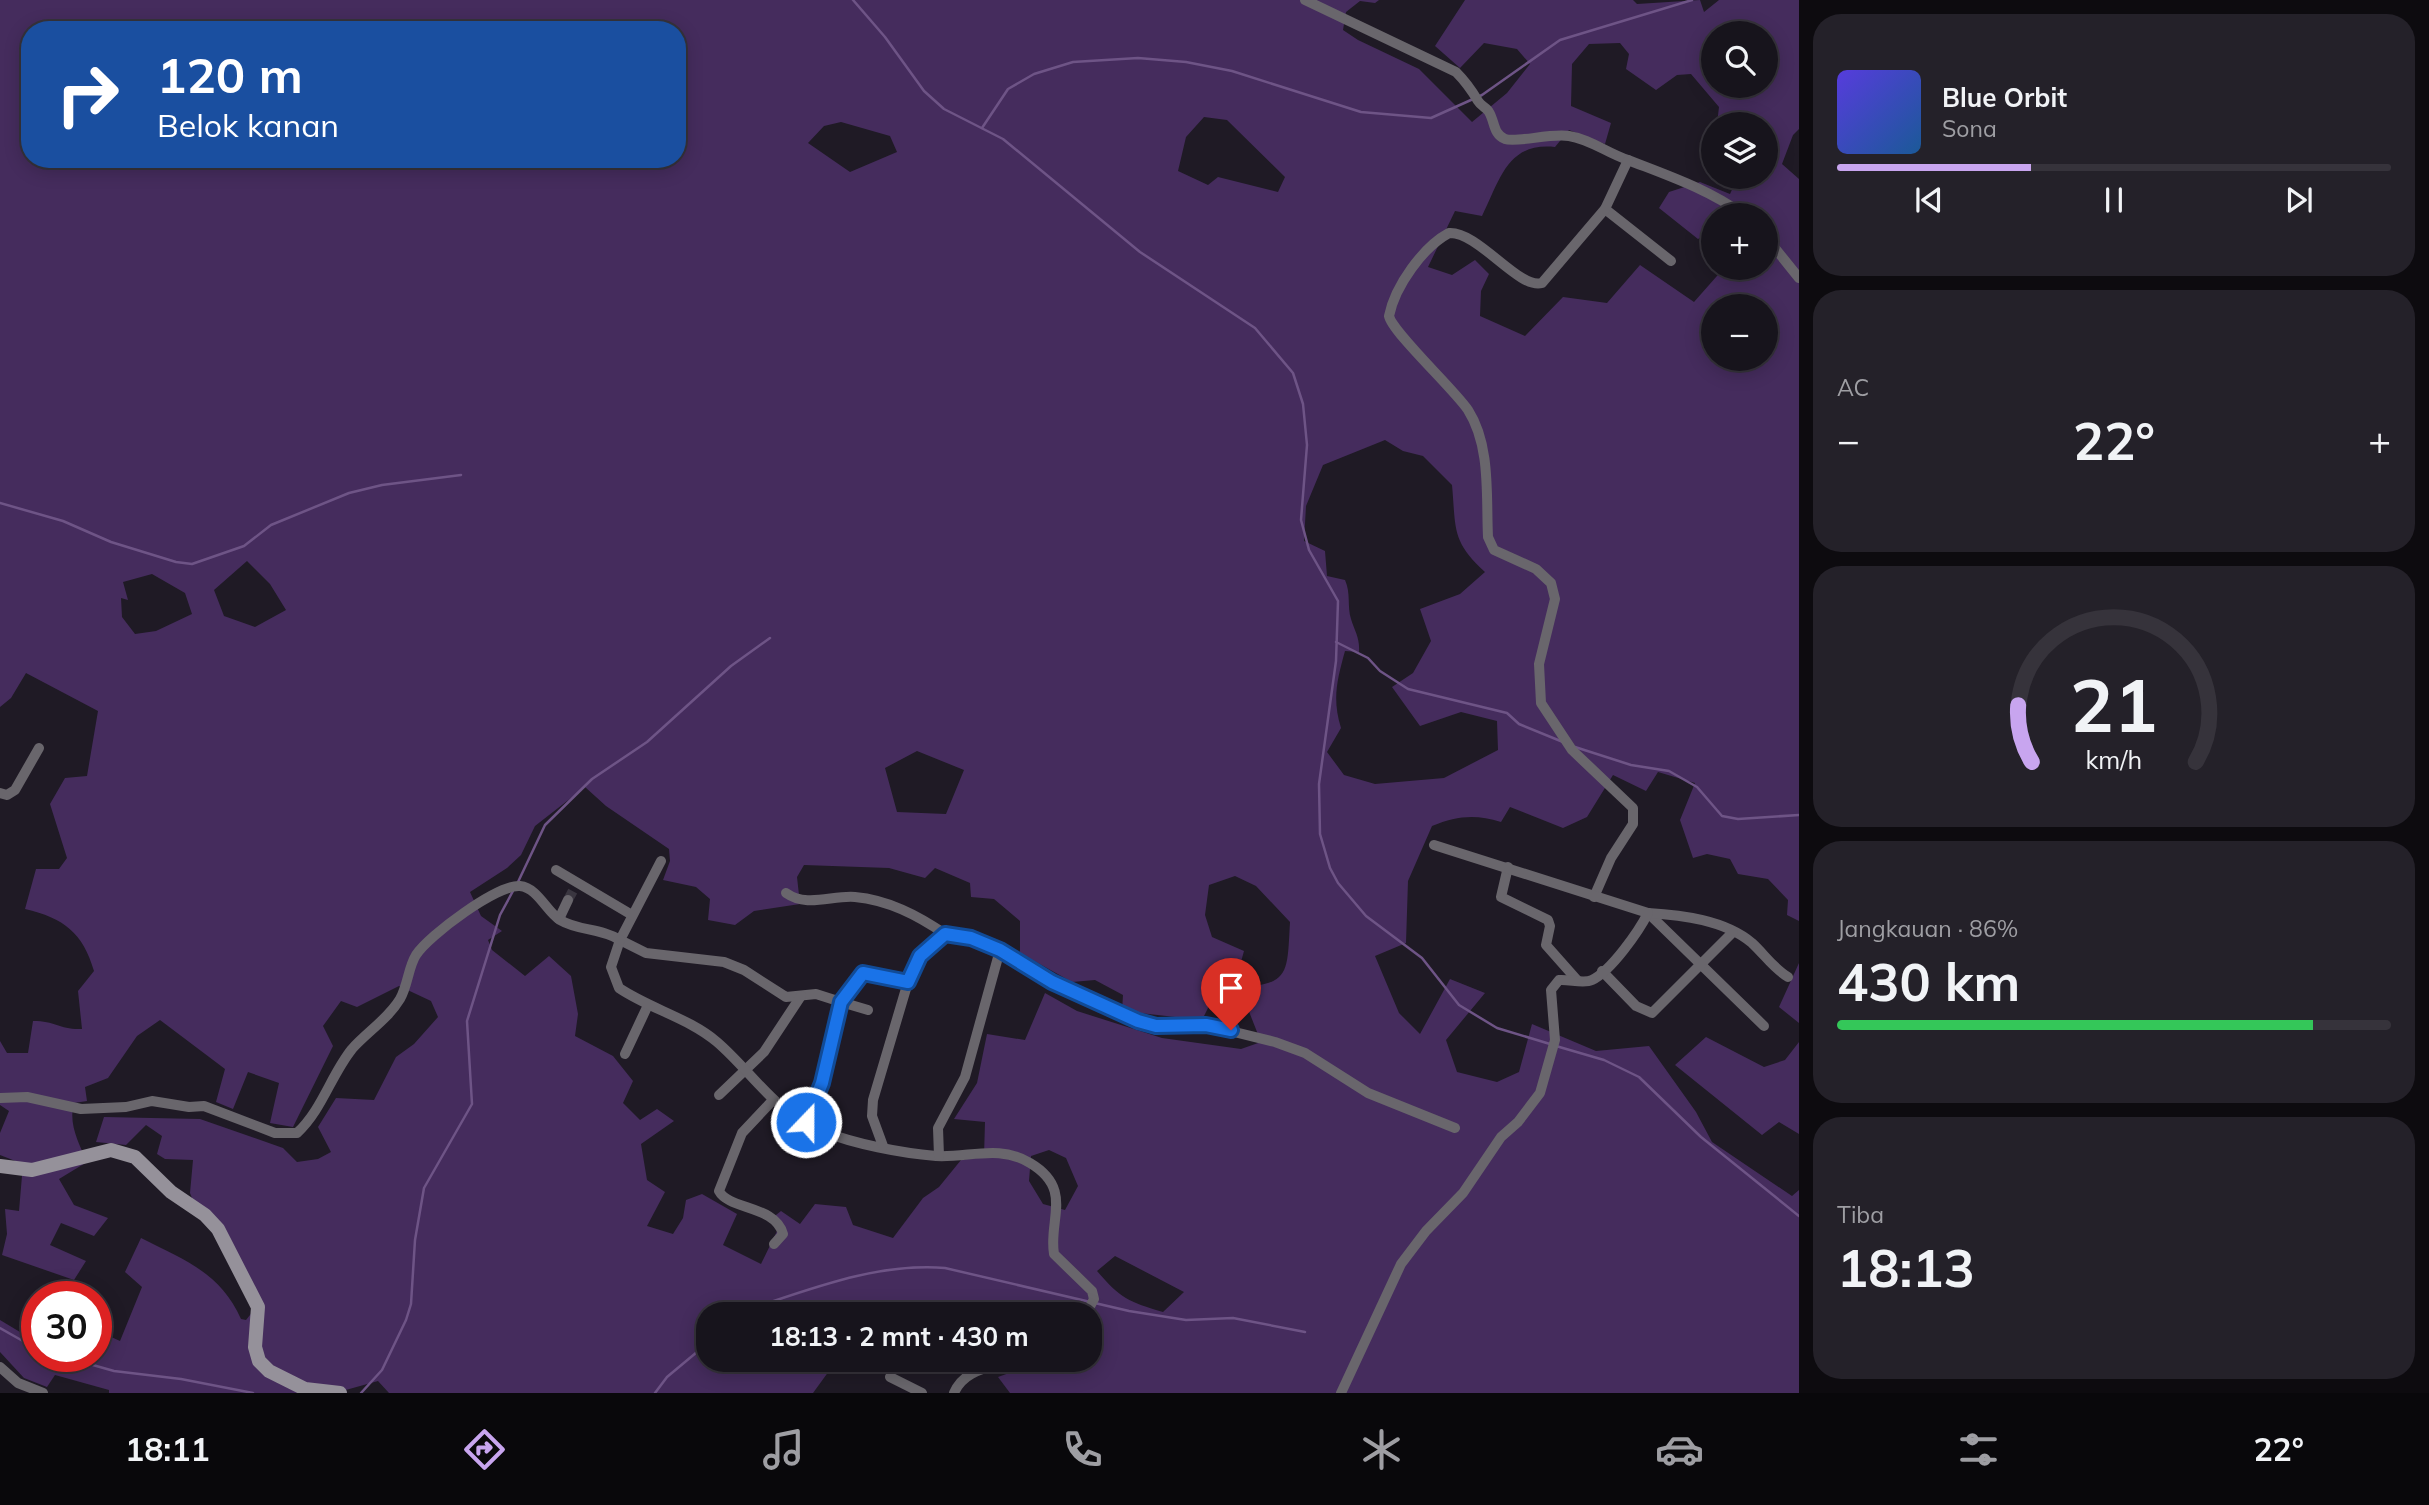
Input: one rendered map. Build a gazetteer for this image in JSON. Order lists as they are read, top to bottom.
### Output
{
  "page": {
    "map_buttons": ["+", "−"],
    "turn": ["120 m", "Belok kanan"],
    "song": ["Blue Orbit", "Sona"],
    "tile": [
      "AC",
      ["Jangkauan · 86%", "430 km"],
      ["Tiba", "18:13"]
    ],
    "heat": ["−", "22°", "+"],
    "limit": "30",
    "trip": "18:13 · 2 mnt · 430 m",
    "tabs": ["18:11", "22°"],
    "gauge": ["21", "km/h"]
  }
}
